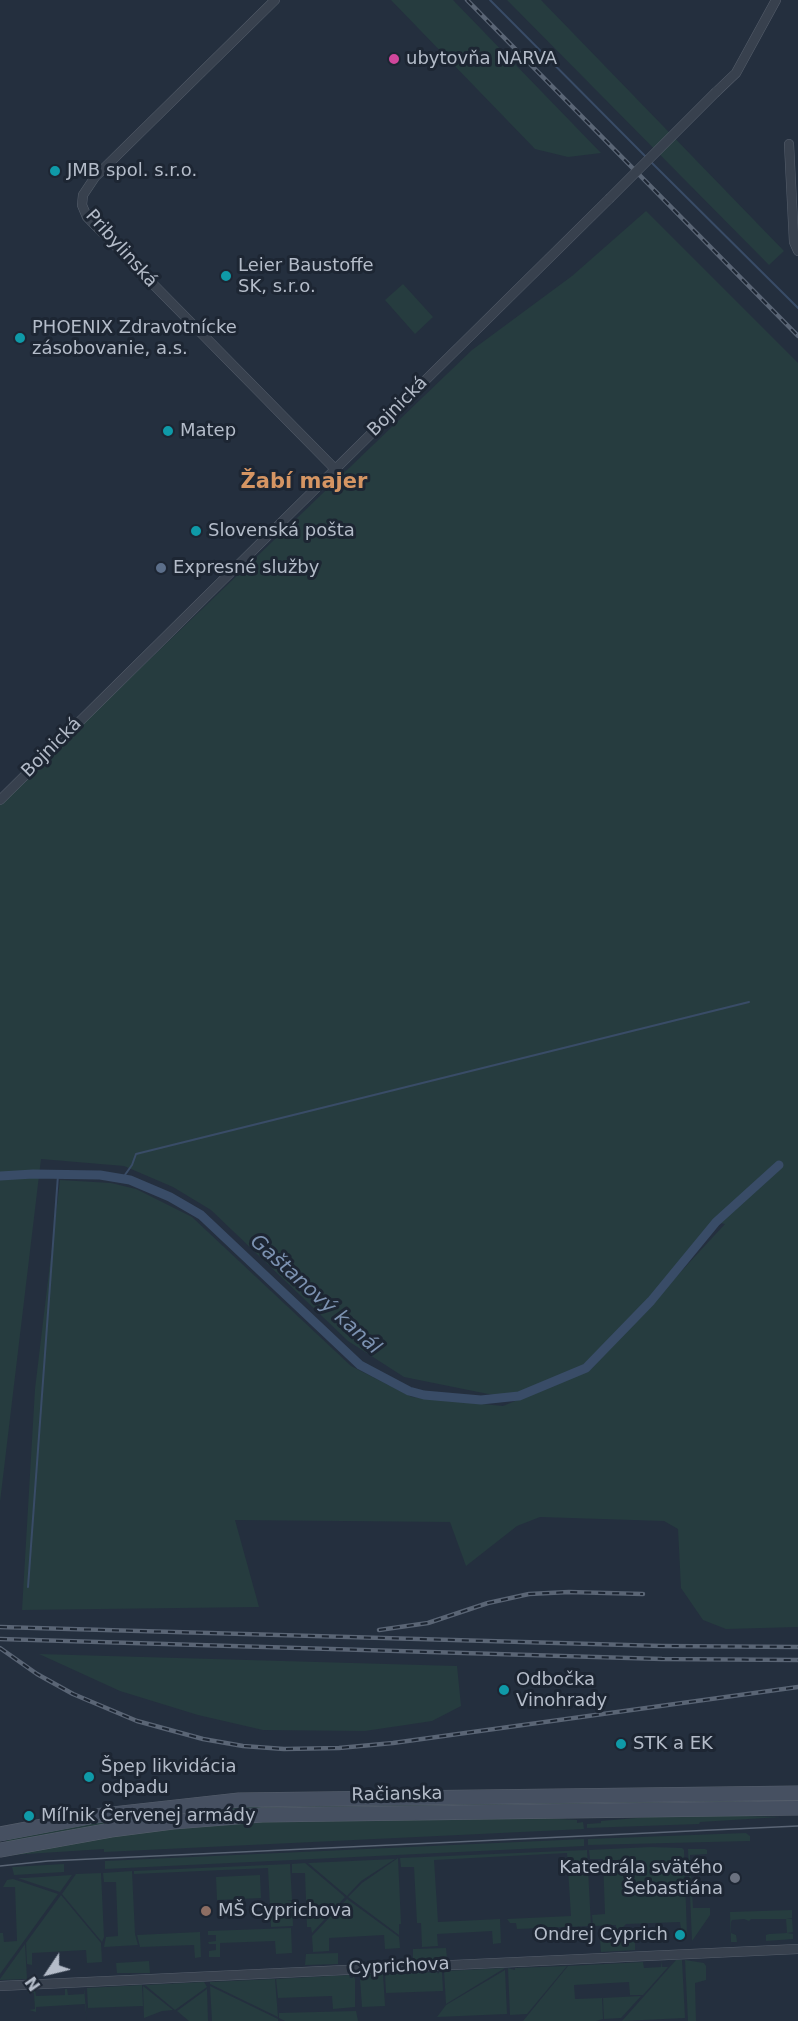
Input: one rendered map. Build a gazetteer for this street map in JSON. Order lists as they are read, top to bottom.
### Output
{
  "streets": {
    "main road": ["Račianska"],
    "street": ["Pribylinská", "Bojnická", "Cyprichova"]
  },
  "crossings": [
    ["Pribylinská", "Bojnická"]
  ],
  "districts": ["Žabí majer"],
  "water": ["Gaštanový kanál"],
  "places": [
    "ubytovňa NARVA",
    "JMB spol. s.r.o.",
    "Leier Baustoffe SK, s.r.o.",
    "PHOENIX Zdravotnícke zásobovanie, a.s.",
    "Matep",
    "Slovenská pošta",
    "Expresné služby",
    "Odbočka Vinohrady",
    "STK a EK",
    "Špep likvidácia odpadu",
    "Míľnik Červenej armády",
    "Katedrála svätého Šebastiána",
    "MŠ Cyprichova",
    "Ondrej Cyprich"
  ],
  "north": "bottom left"
}
